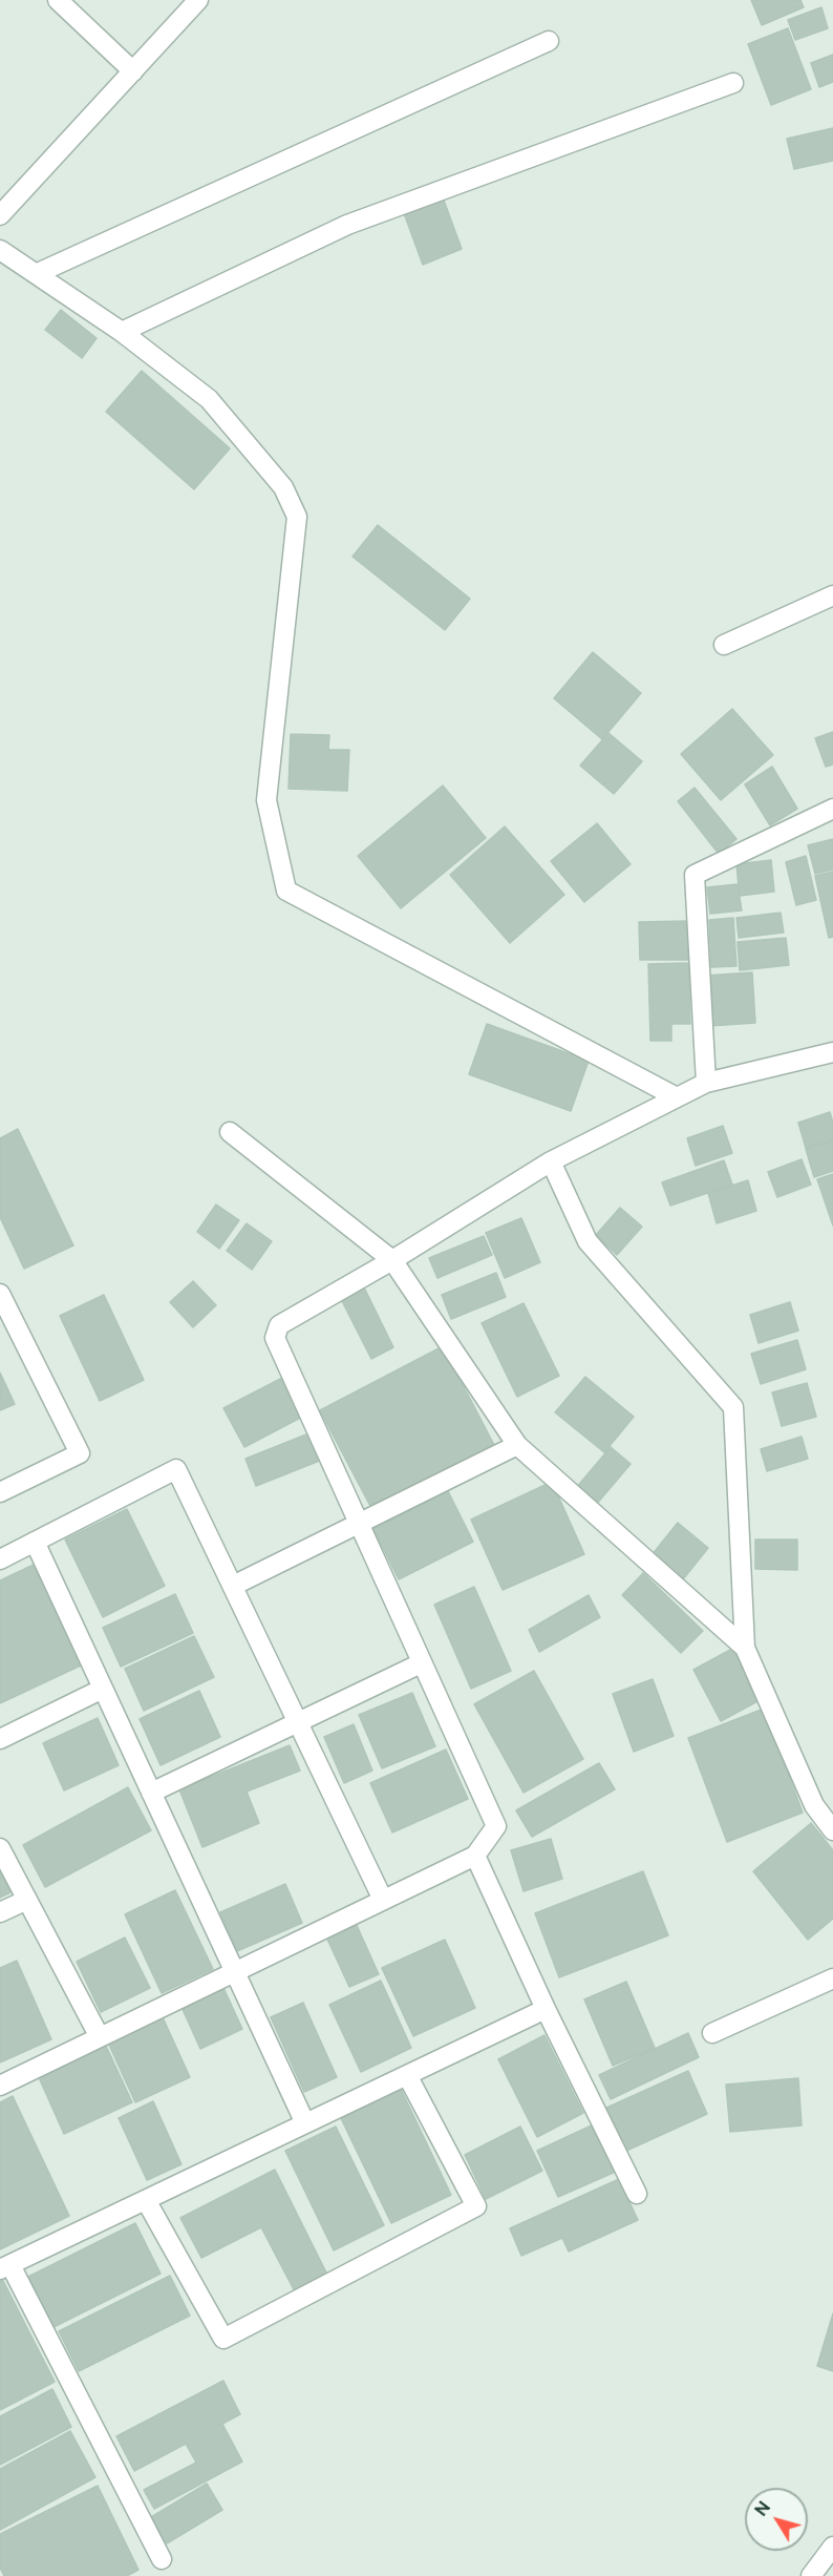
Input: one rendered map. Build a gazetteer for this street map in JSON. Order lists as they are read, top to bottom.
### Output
{
  "north": "top left"
}
